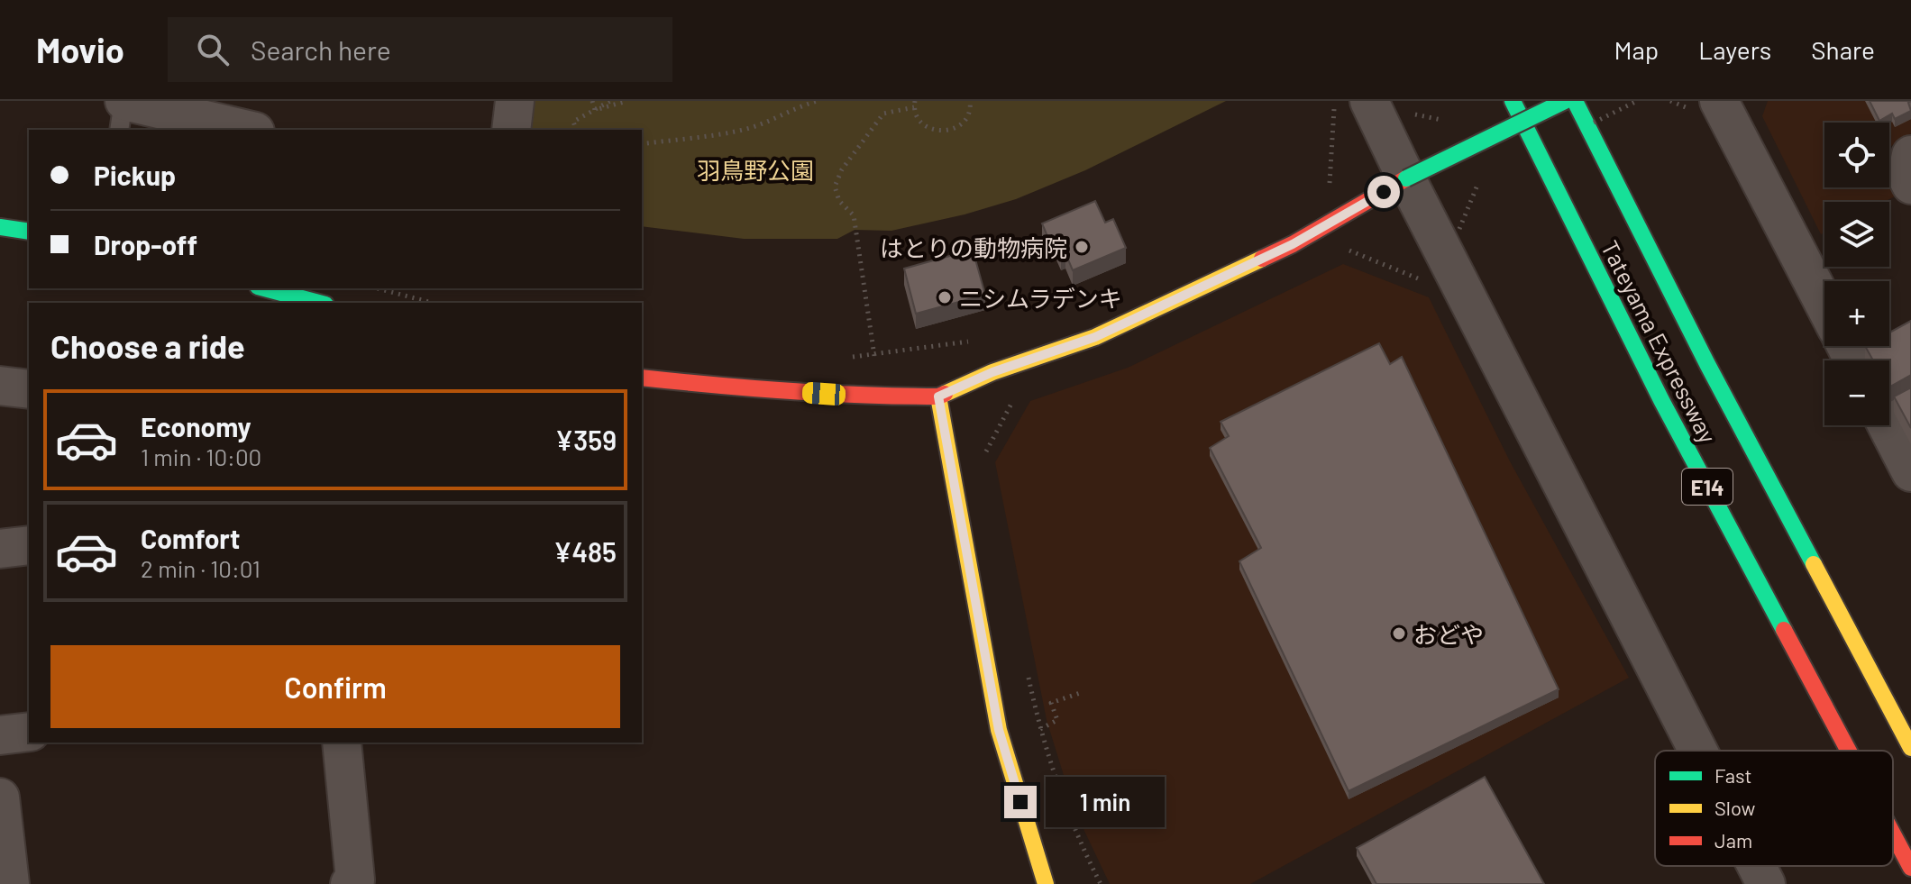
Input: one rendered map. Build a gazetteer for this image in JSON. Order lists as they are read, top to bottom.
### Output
{
  "streets": {
    "main road": ["Tateyama Expressway", "E14"]
  },
  "parks": ["羽鳥野公園"],
  "places": ["はとりの動物病院", "ニシムラデンキ", "おどや"],
  "legend": ["Fast", "Slow", "Jam"],
  "page": {
    "header": "Movio",
    "search": "Search here",
    "nav": ["Map", "Layers", "Share"],
    "map_buttons": ["+", "−"],
    "banner": ["Pickup", "Drop-off"],
    "heading": "Choose a ride",
    "list": [
      {
        "name": "Economy",
        "note": "1 min · 10:00",
        "value": "¥359"
      },
      {
        "name": "Comfort",
        "note": "2 min · 10:01",
        "value": "¥485"
      }
    ],
    "buttons": "Confirm",
    "bubble": "1 min"
  }
}
